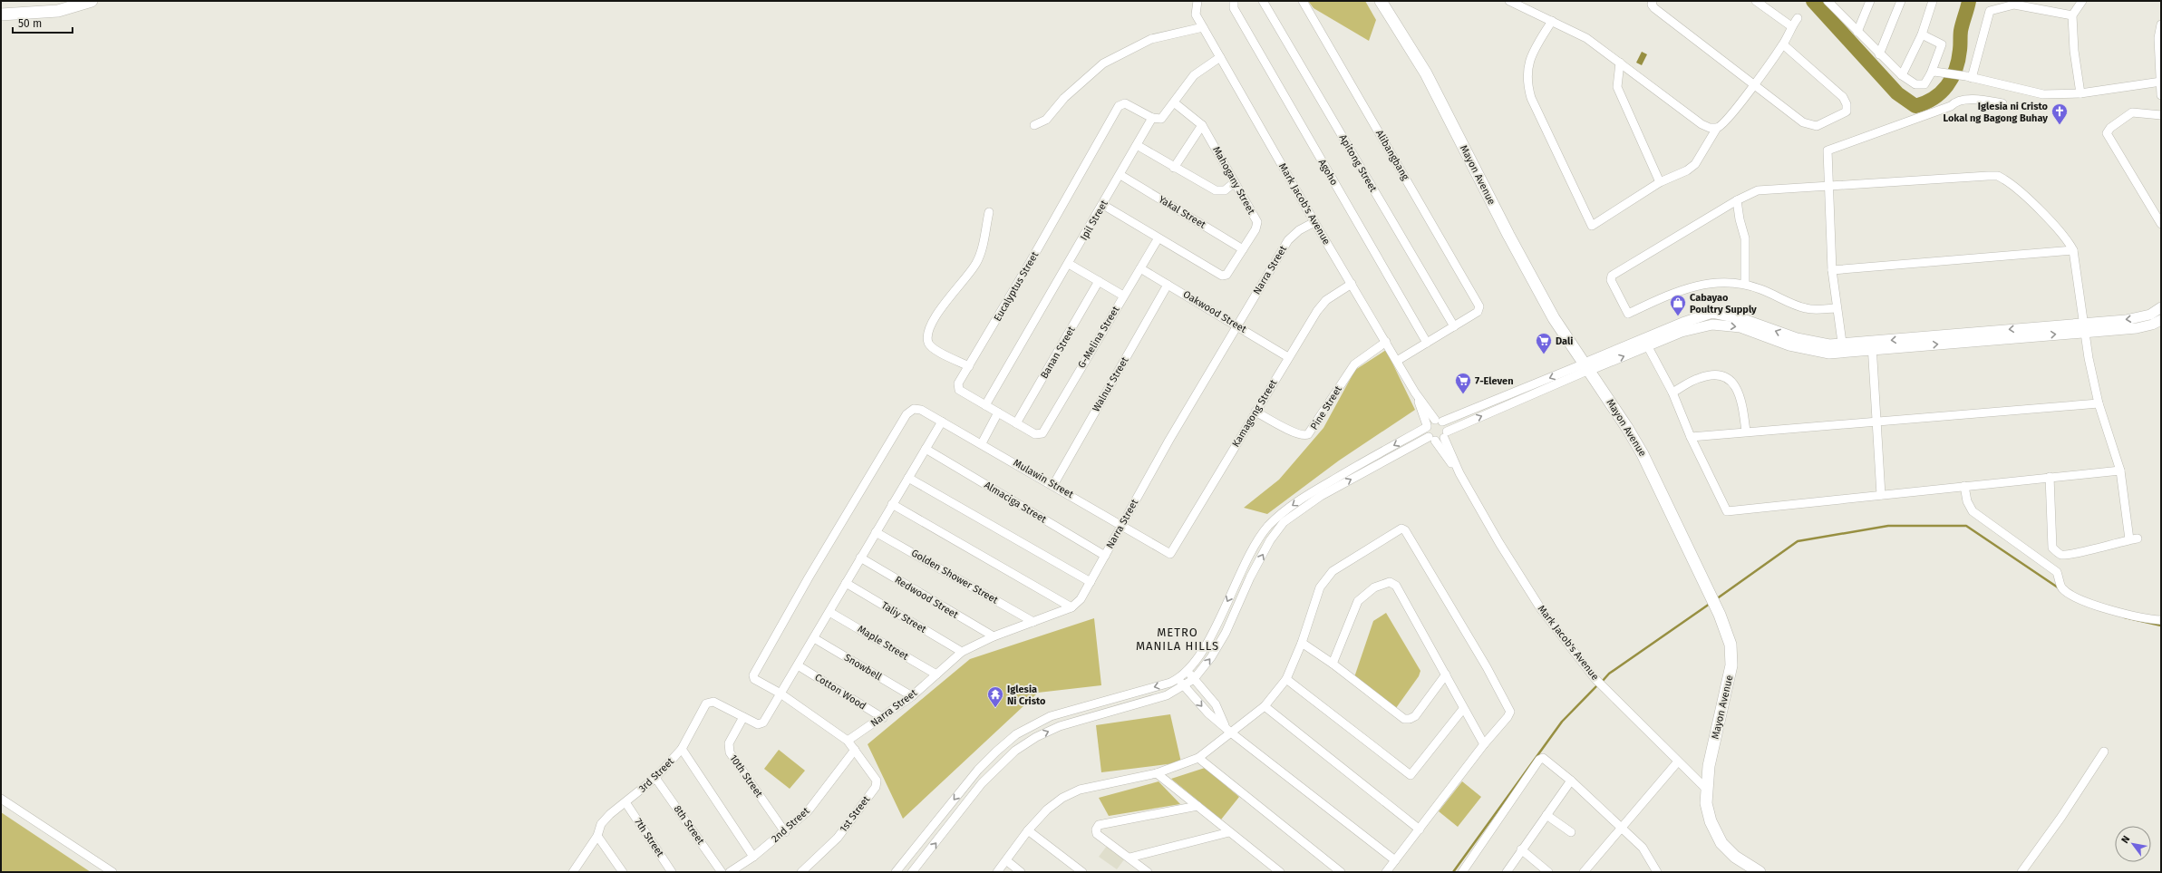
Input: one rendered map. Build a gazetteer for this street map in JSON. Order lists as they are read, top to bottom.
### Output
{
  "streets": {
    "main road": ["Mayon Avenue"],
    "street": [
      "Alibangbang",
      "Apitong Street",
      "Agoho",
      "Mahogany Street",
      "Mark Jacob's Avenue",
      "Yakal Street",
      "Ipil Street",
      "Narra Street",
      "Eucalyptus Street",
      "Oakwood Street",
      "G-Melina Street",
      "Banan Street",
      "Walnut Street",
      "Pine Street",
      "Kamagong Street",
      "Mulawin Street",
      "Almaciga Street",
      "Golden Shower Street",
      "Redwood Street",
      "Taliy Street",
      "Maple Street",
      "Snowbell",
      "Cotton Wood",
      "3rd Street",
      "10th Street",
      "1st Street",
      "8th Street",
      "2nd Street",
      "7th Street"
    ]
  },
  "crossings": [
    ["Alibangbang", "Apitong Street"],
    ["Mayon Avenue", "Mark Jacob's Avenue"],
    ["Mahogany Street", "Yakal Street"],
    ["Mahogany Street", "Ipil Street"],
    ["Mahogany Street", "G-Melina Street"],
    ["Mark Jacob's Avenue", "Narra Street"],
    ["Mark Jacob's Avenue", "Pine Street"],
    ["Mark Jacob's Avenue", "Kamagong Street"],
    ["Yakal Street", "Ipil Street"],
    ["Ipil Street", "Eucalyptus Street"],
    ["Narra Street", "Oakwood Street"],
    ["Narra Street", "Mulawin Street"],
    ["Narra Street", "Almaciga Street"],
    ["Narra Street", "Golden Shower Street"],
    ["Narra Street", "Redwood Street"],
    ["Narra Street", "Taliy Street"],
    ["Narra Street", "Maple Street"],
    ["Narra Street", "Snowbell"],
    ["Narra Street", "Cotton Wood"],
    ["Narra Street", "1st Street"],
    ["Eucalyptus Street", "G-Melina Street"],
    ["Eucalyptus Street", "Banan Street"],
    ["Oakwood Street", "G-Melina Street"],
    ["Oakwood Street", "Walnut Street"],
    ["Oakwood Street", "Kamagong Street"],
    ["Walnut Street", "Mulawin Street"],
    ["Pine Street", "Kamagong Street"],
    ["Kamagong Street", "Mulawin Street"],
    ["Mulawin Street", "1st Street"],
    ["3rd Street", "10th Street"],
    ["3rd Street", "8th Street"],
    ["3rd Street", "7th Street"],
    ["10th Street", "2nd Street"],
    ["1st Street", "2nd Street"]
  ],
  "districts": ["METRO MANILA HILLS"],
  "places": {
    "church": ["Iglesia ni Cristo Lokal ng Bagong Buhay"],
    "shop": ["Cabayao Poultry Supply"],
    "supermarket": ["Dali", "7-Eleven"],
    "temple": ["Iglesia Ni Cristo"]
  },
  "scale_bar": "50 m",
  "north": "top left"
}
